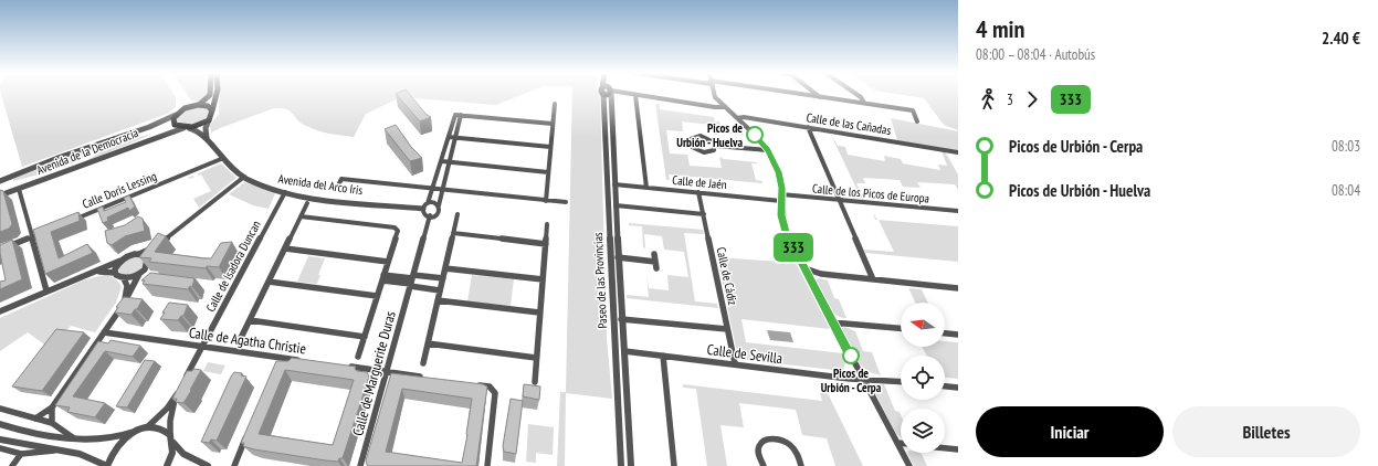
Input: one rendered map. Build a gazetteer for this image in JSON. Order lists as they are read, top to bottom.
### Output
{
  "streets": {
    "street": [
      "Calle de las Cañadas",
      "Avenida de la Democracia",
      "Calle de Jaén",
      "Avenida del Arco Iris",
      "Calle Doris Lessing",
      "Calle de los Picos de Europa",
      "Calle de Isadora Duncan",
      "Calle de Cádiz",
      "Paseo de las Provincias",
      "Calle de Agatha Christie",
      "Calle de Sevilla",
      "Calle de Marguerite Duras"
    ]
  },
  "crossings": [
    ["Avenida de la Democracia", "Avenida del Arco Iris"],
    ["Calle de Jaén", "Calle de los Picos de Europa"],
    ["Calle de Jaén", "Calle de Cádiz"],
    ["Calle de Jaén", "Paseo de las Provincias"],
    ["Avenida del Arco Iris", "Calle Doris Lessing"],
    ["Avenida del Arco Iris", "Calle de Isadora Duncan"],
    ["Avenida del Arco Iris", "Calle de Marguerite Duras"],
    ["Calle de Isadora Duncan", "Calle de Agatha Christie"],
    ["Calle de Cádiz", "Calle de Sevilla"],
    ["Paseo de las Provincias", "Calle de Sevilla"]
  ],
  "places": ["Picos de Urbión - Huelva", "Picos de Urbión - Cerpa"],
  "lines": ["bus line 333"],
  "north": "left",
  "page": {
    "on_map": "333",
    "heading": ["4 min", "08:00 – 08:04 · Autobús", "2.40 €"],
    "legs": ["3", "333"],
    "list": [
      {
        "name": "Picos de Urbión - Cerpa",
        "value": "08:03"
      },
      {
        "name": "Picos de Urbión - Huelva",
        "value": "08:04"
      }
    ],
    "buttons": ["Iniciar", "Billetes"]
  }
}
